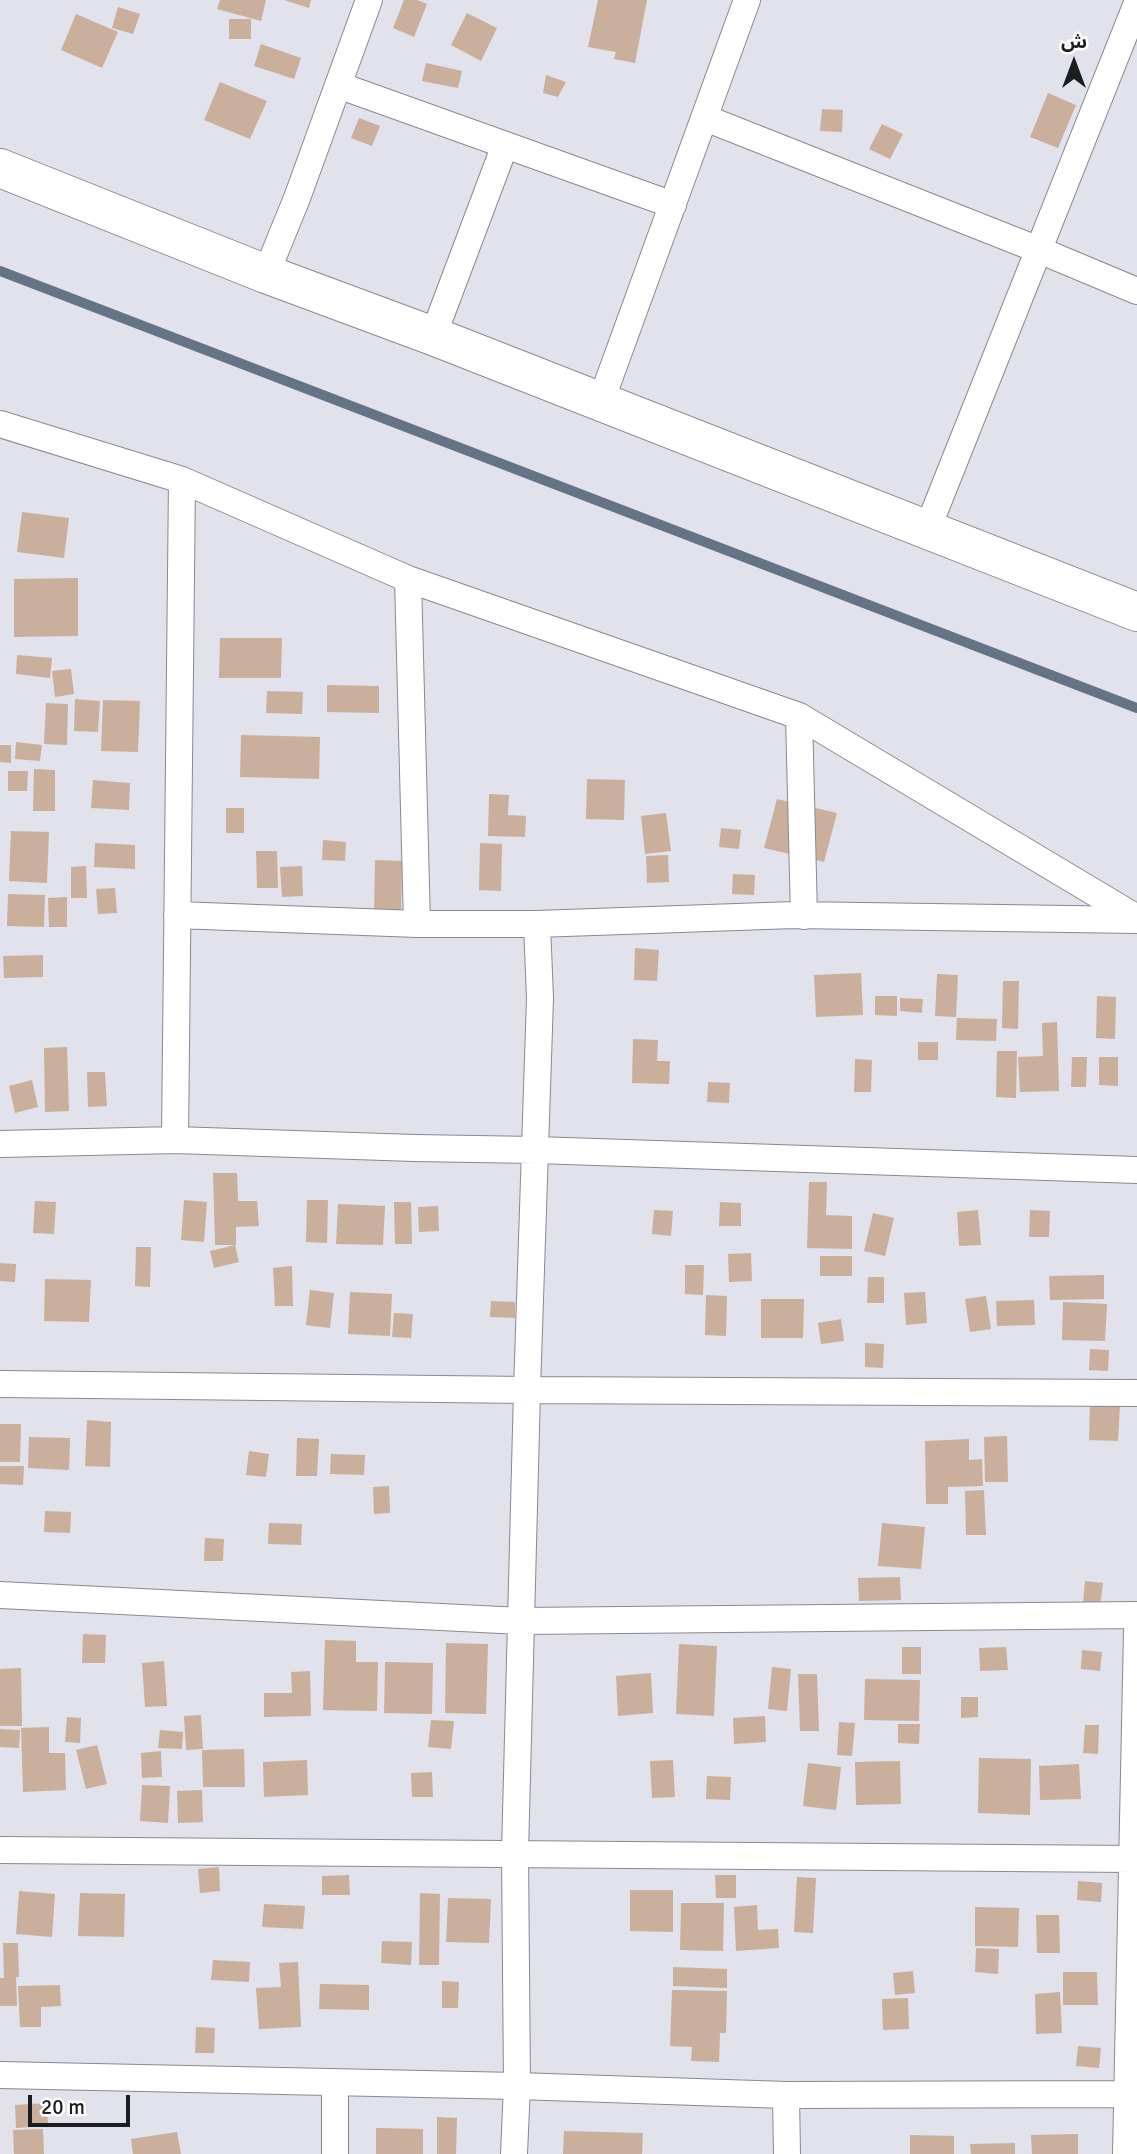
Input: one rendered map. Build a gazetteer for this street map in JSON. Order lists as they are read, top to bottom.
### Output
{
  "scale_bar": "20 m",
  "north": "top"
}
